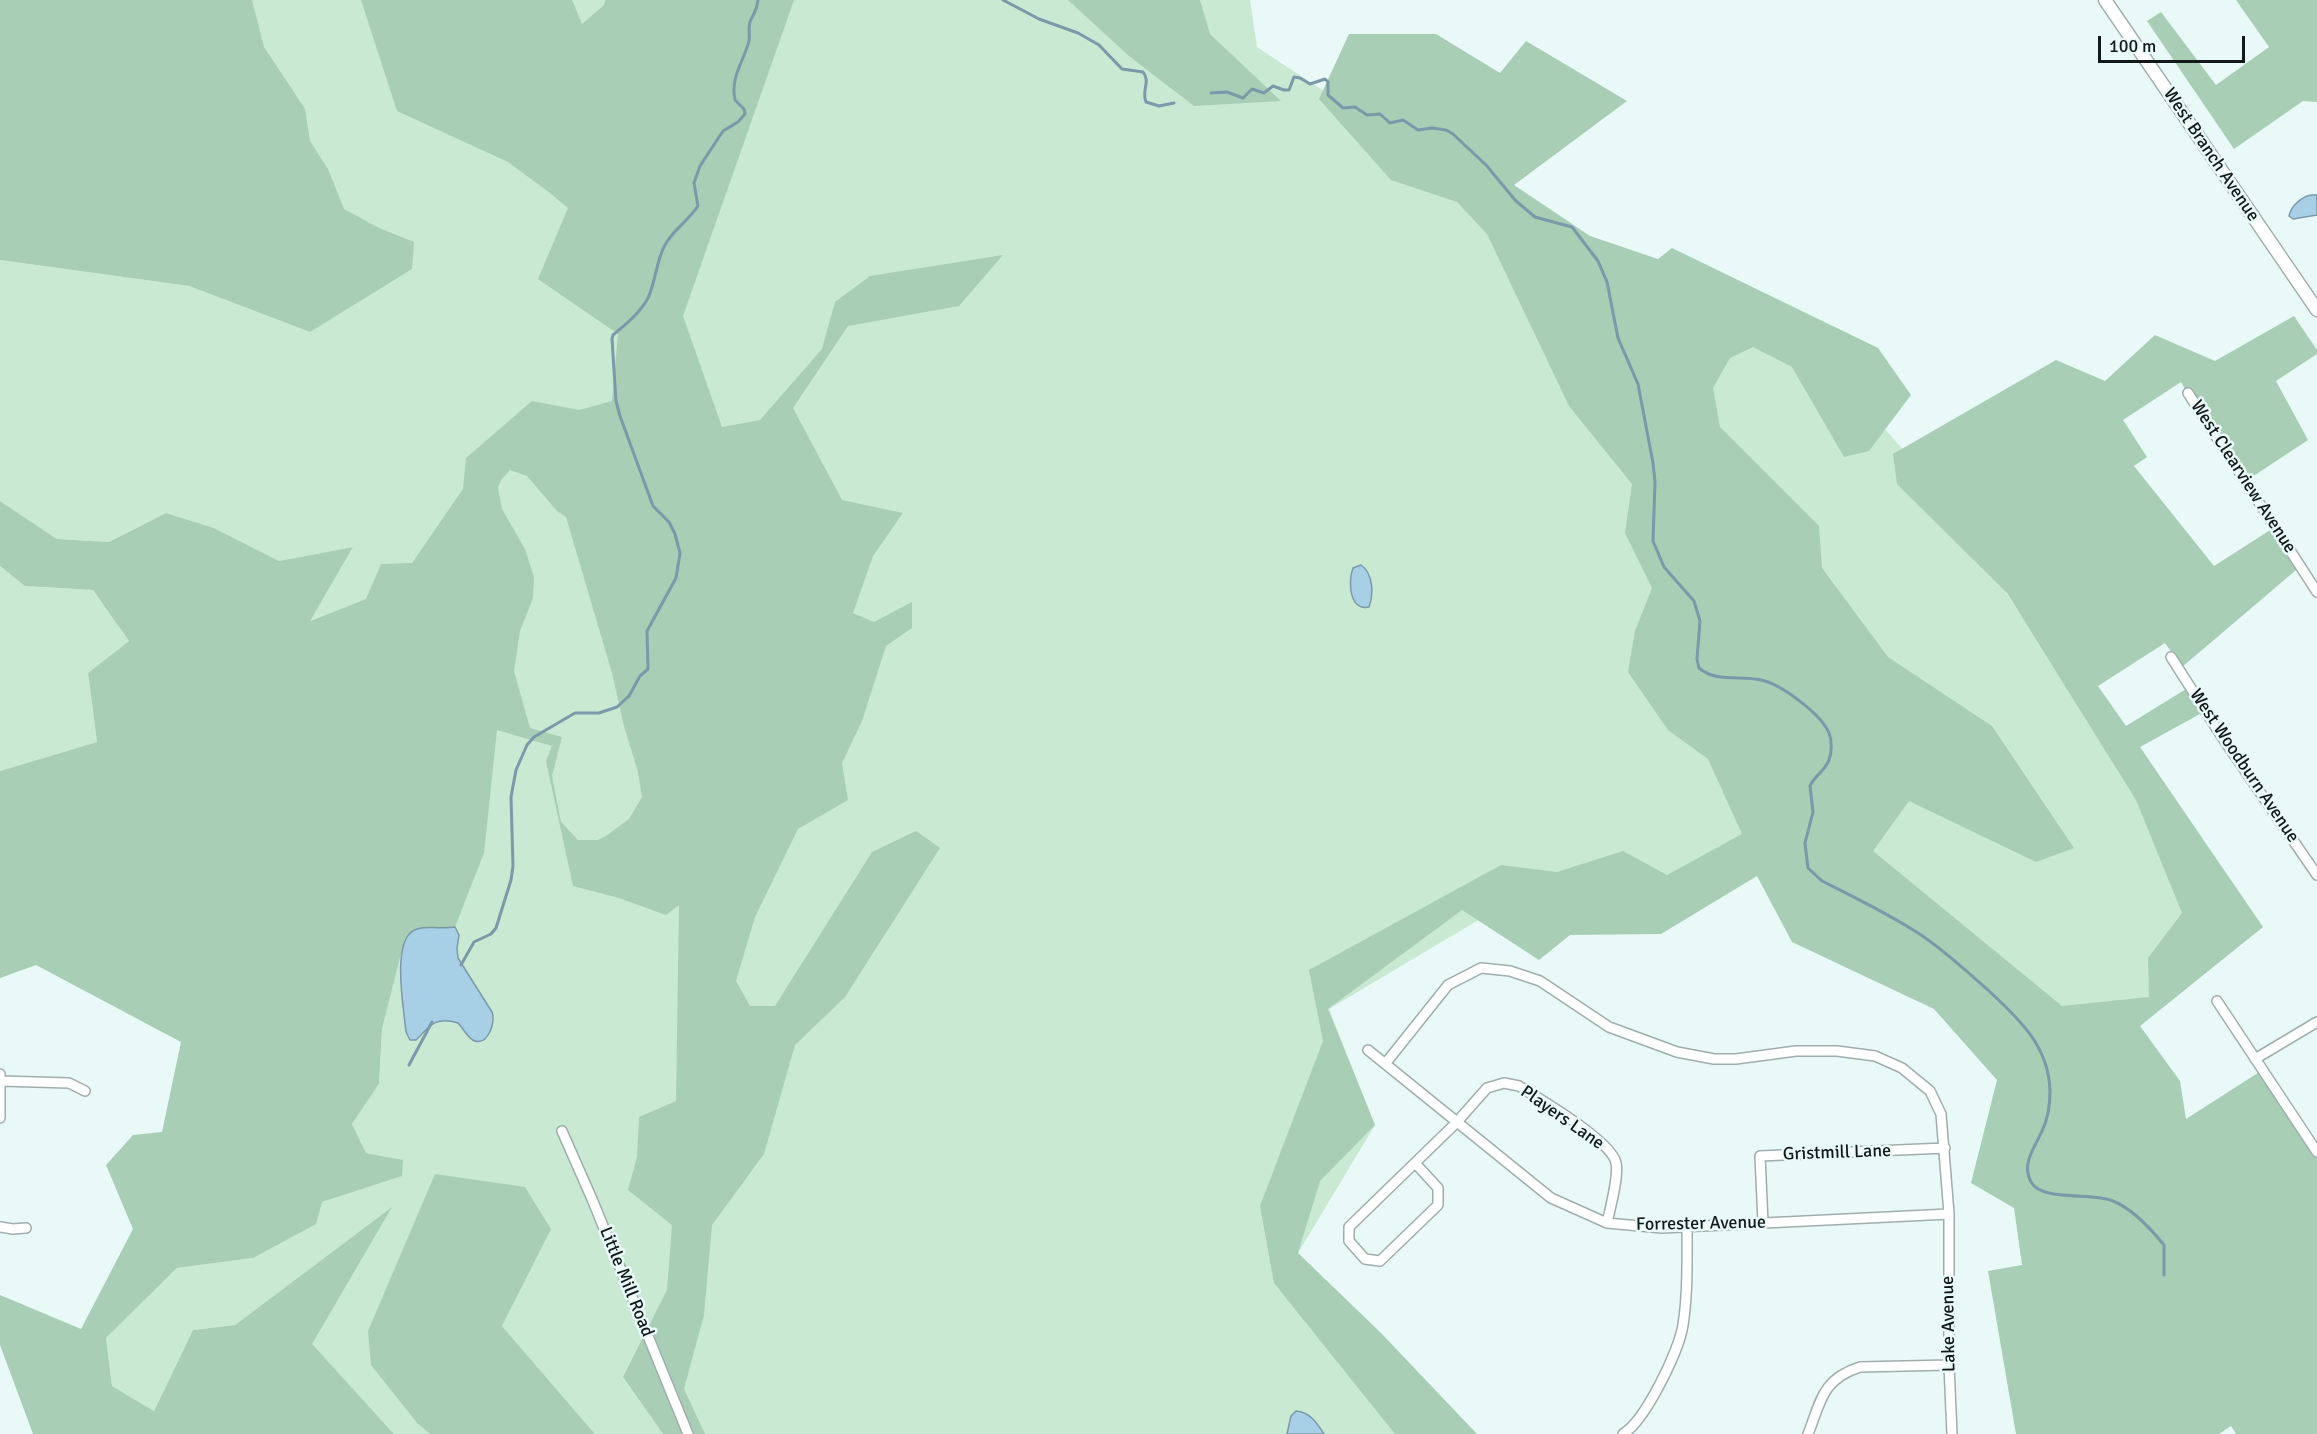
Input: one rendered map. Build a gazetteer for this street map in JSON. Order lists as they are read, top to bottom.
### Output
{
  "streets": {
    "street": [
      "West Branch Avenue",
      "West Clearview Avenue",
      "West Woodburn Avenue",
      "Players Lane",
      "Gristmill Lane",
      "Forrester Avenue",
      "Little Mill Road",
      "Lake Avenue"
    ]
  },
  "crossings": [
    ["Players Lane", "Forrester Avenue"],
    ["Gristmill Lane", "Forrester Avenue"],
    ["Gristmill Lane", "Lake Avenue"],
    ["Forrester Avenue", "Lake Avenue"]
  ],
  "scale_bar": "100 m"
}
